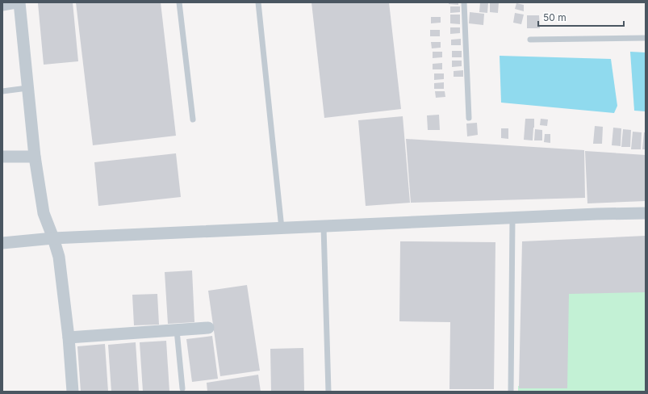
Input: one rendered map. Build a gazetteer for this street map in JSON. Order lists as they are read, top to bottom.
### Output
{
  "scale_bar": "50 m"
}
